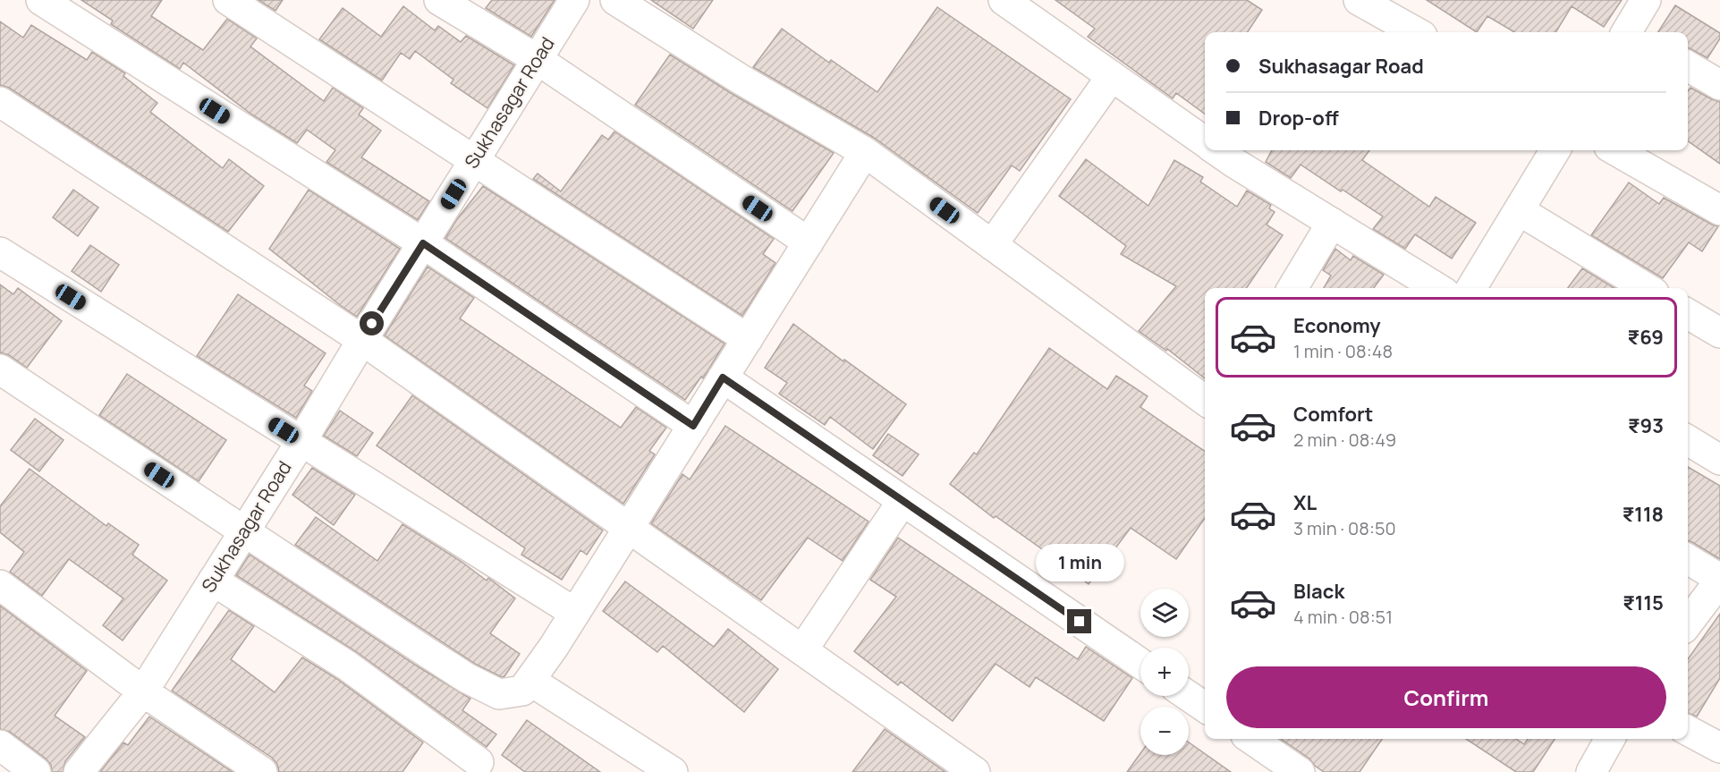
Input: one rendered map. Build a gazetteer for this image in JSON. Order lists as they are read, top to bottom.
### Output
{
  "streets": {
    "street": ["Sukhasagar Road"]
  },
  "page": {
    "banner": ["Sukhasagar Road", "Drop-off"],
    "list": [
      {
        "name": "Economy",
        "note": "1 min · 08:48",
        "value": "₹69"
      },
      {
        "name": "Comfort",
        "note": "2 min · 08:49",
        "value": "₹93"
      },
      {
        "name": "XL",
        "note": "3 min · 08:50",
        "value": "₹118"
      },
      {
        "name": "Black",
        "note": "4 min · 08:51",
        "value": "₹115"
      }
    ],
    "bubble": "1 min",
    "map_buttons": ["+", "−"],
    "buttons": "Confirm"
  }
}
